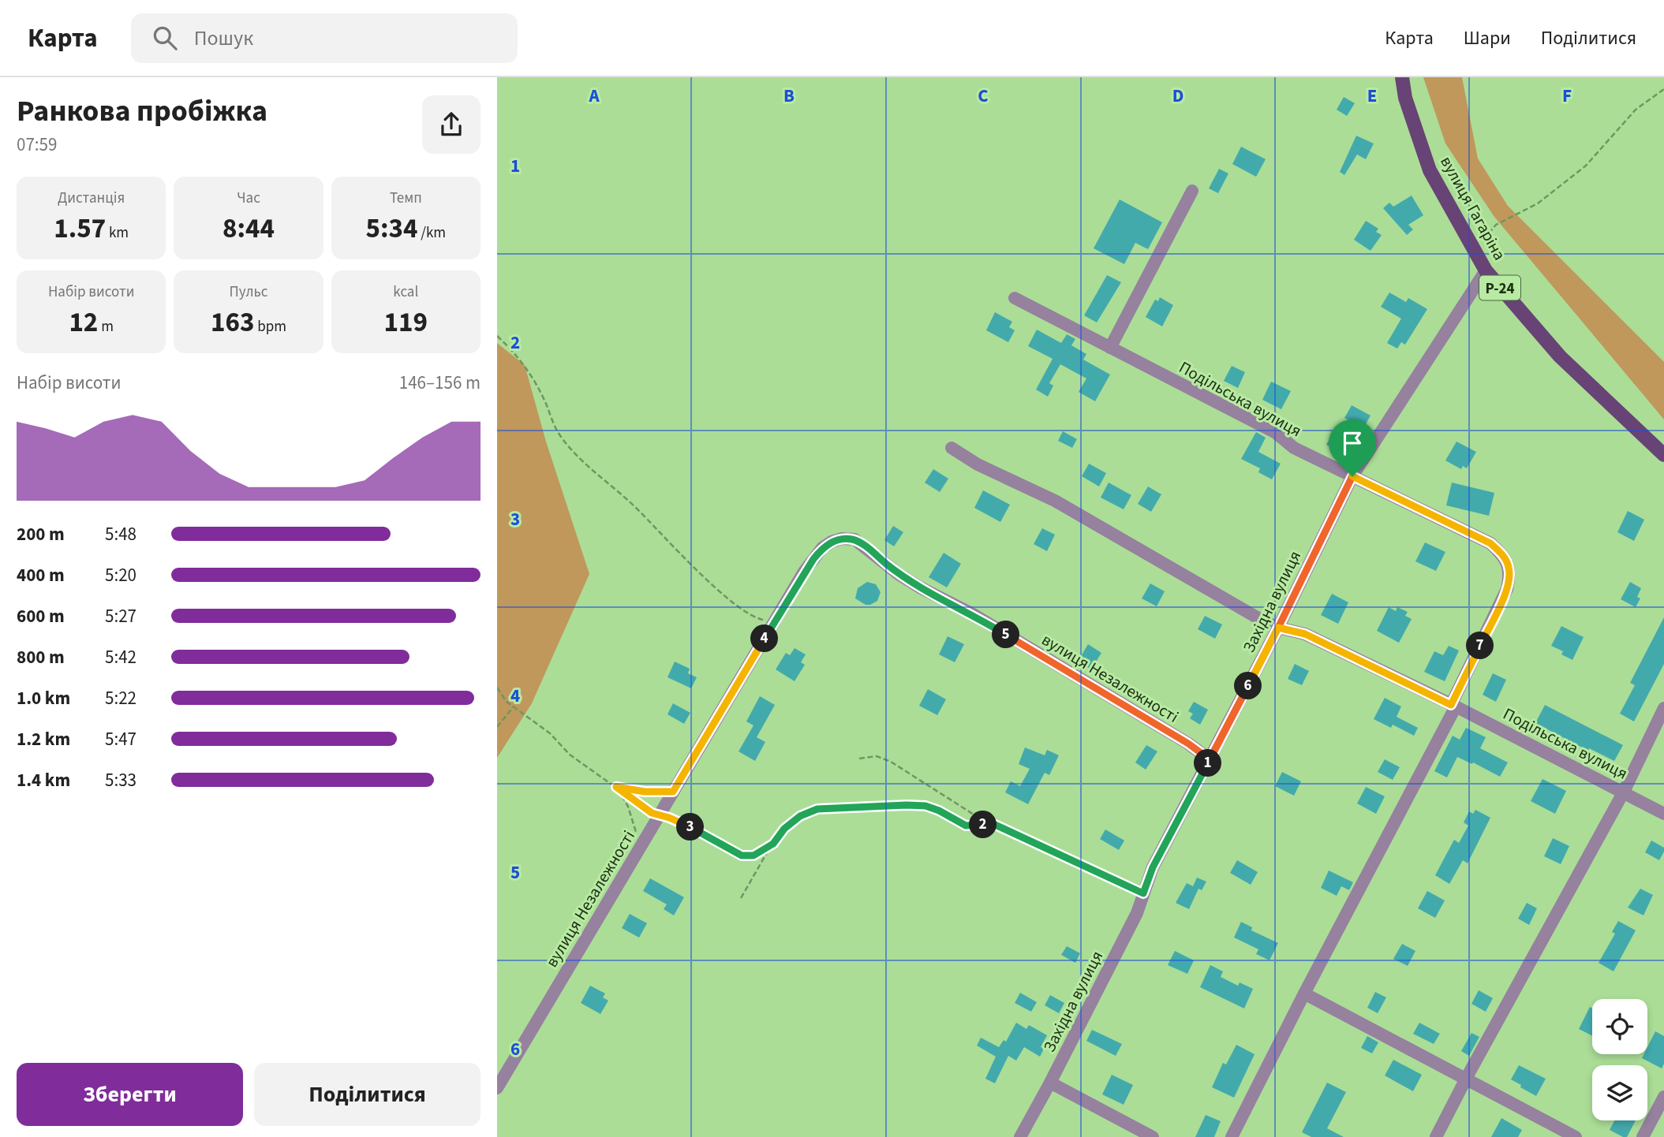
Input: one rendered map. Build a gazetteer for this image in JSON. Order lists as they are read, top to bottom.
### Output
{
  "streets": {
    "main road": ["вулиця Гагаріна", "Р-24"],
    "street": ["Подільська вулиця", "Західна вулиця", "вулиця Незалежності"]
  },
  "crossings": [
    ["вулиця Гагаріна", "Західна вулиця"],
    ["Подільська вулиця", "Західна вулиця"],
    ["Західна вулиця", "вулиця Незалежності"]
  ],
  "page": {
    "header": "Карта",
    "search": "Пошук",
    "nav": ["Карта", "Шари", "Поділитися"],
    "heading": ["Ранкова пробіжка", "07:59"],
    "stats": [
      ["Дистанція", "1.57 km"],
      ["Час", "8:44"],
      ["Темп", "5:34 /km"],
      ["Набір висоти", "12 m"],
      ["Пульс", "163 bpm"],
      ["kcal", "119"]
    ],
    "chart": ["Набір висоти", "146–156 m"],
    "list": [
      {
        "name": "200 m",
        "note": "5:48"
      },
      {
        "name": "400 m",
        "note": "5:20"
      },
      {
        "name": "600 m",
        "note": "5:27"
      },
      {
        "name": "800 m",
        "note": "5:42"
      },
      {
        "name": "1.0 km",
        "note": "5:22"
      },
      {
        "name": "1.2 km",
        "note": "5:47"
      },
      {
        "name": "1.4 km",
        "note": "5:33"
      }
    ],
    "pins": [
      "5",
      "4",
      "7",
      "6",
      "1",
      "2",
      "3"
    ],
    "buttons": ["Зберегти", "Поділитися"]
  },
  "grid": {
    "columns": [
      "A",
      "B",
      "C",
      "D",
      "E",
      "F"
    ],
    "rows": [
      "1",
      "2",
      "3",
      "4",
      "5",
      "6"
    ]
  }
}
